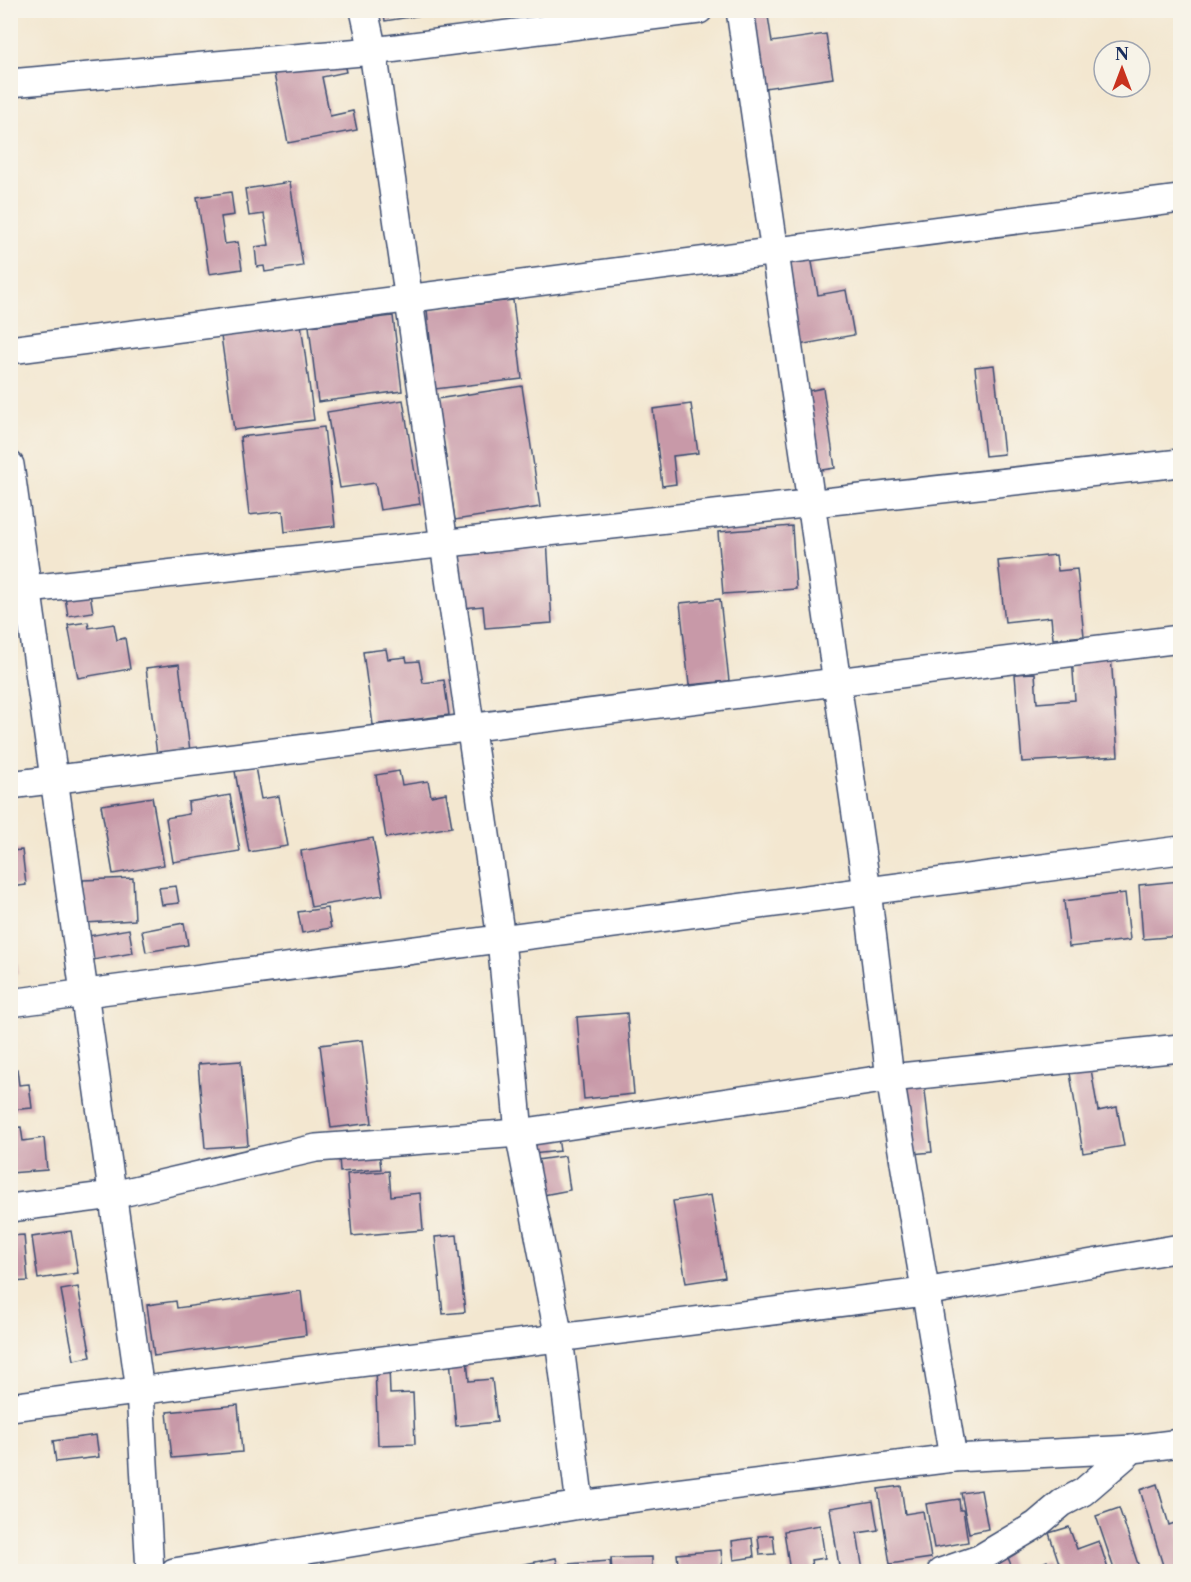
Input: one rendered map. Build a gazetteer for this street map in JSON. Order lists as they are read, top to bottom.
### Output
{
  "north": "top"
}
